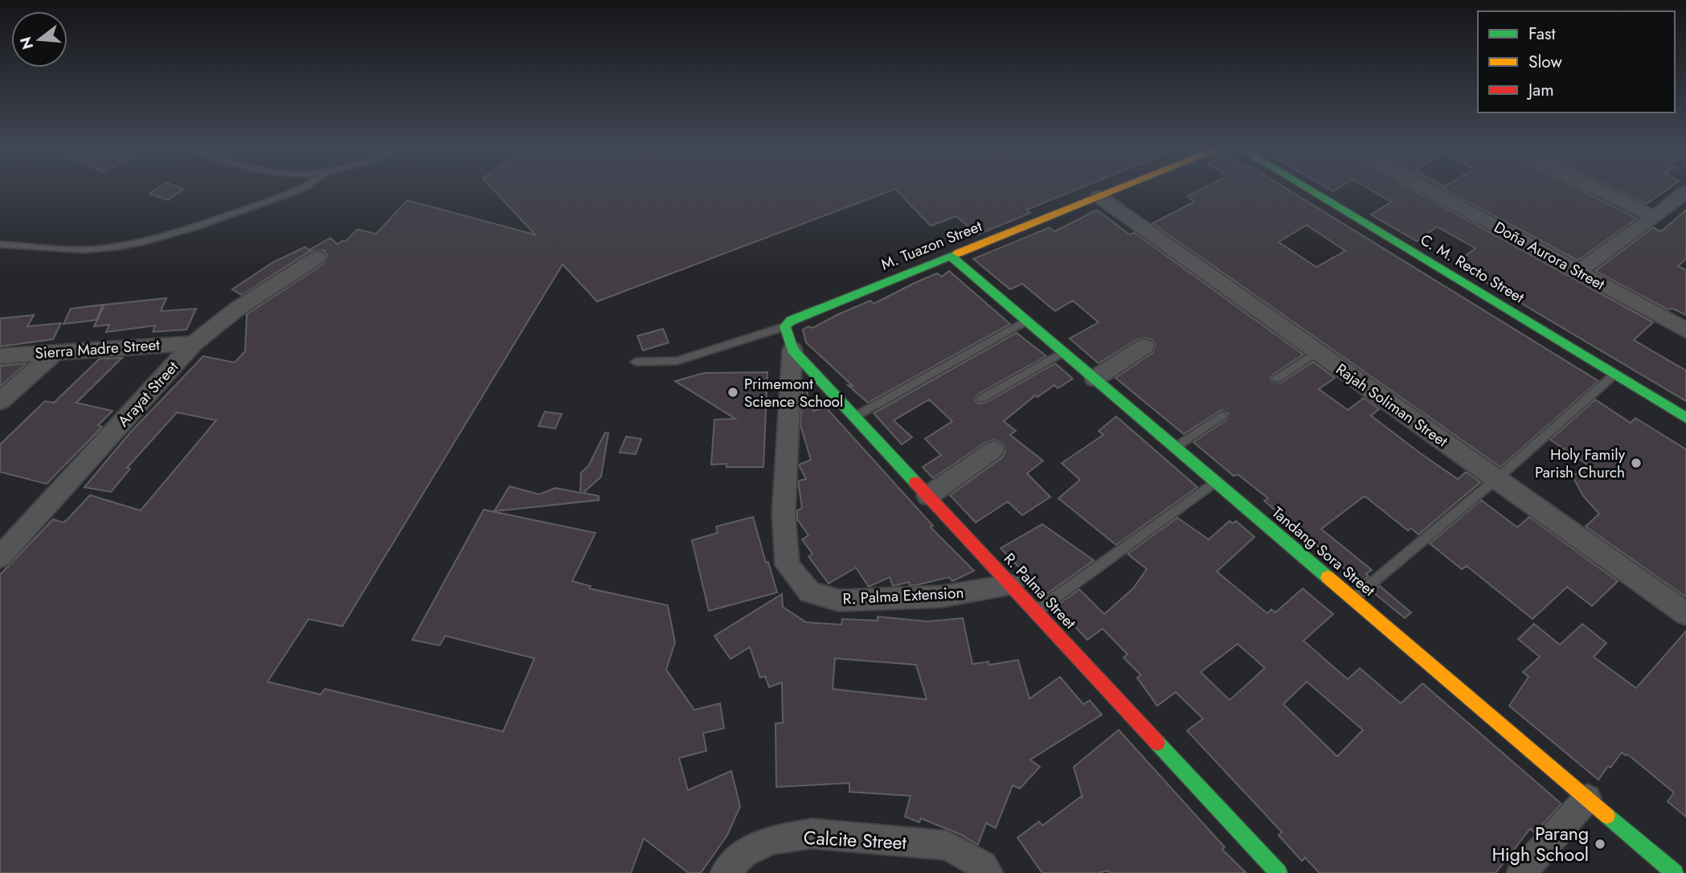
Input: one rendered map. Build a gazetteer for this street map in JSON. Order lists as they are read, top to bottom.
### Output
{
  "streets": {
    "street": [
      "M. Tuazon Street",
      "Doña Aurora Street",
      "C. M. Recto Street",
      "Sierra Madre Street",
      "Arayat Street",
      "Rajah Soliman Street",
      "Tandang Sora Street",
      "R. Palma Street",
      "R. Palma Extension",
      "Calcite Street"
    ]
  },
  "crossings": [
    ["M. Tuazon Street", "Rajah Soliman Street"],
    ["M. Tuazon Street", "Tandang Sora Street"],
    ["M. Tuazon Street", "R. Palma Street"],
    ["Sierra Madre Street", "Arayat Street"],
    ["R. Palma Street", "R. Palma Extension"]
  ],
  "places": ["Primemont Science School", "Holy Family Parish Church", "Parang High School"],
  "legend": ["Fast", "Slow", "Jam"],
  "north": "left"
}
